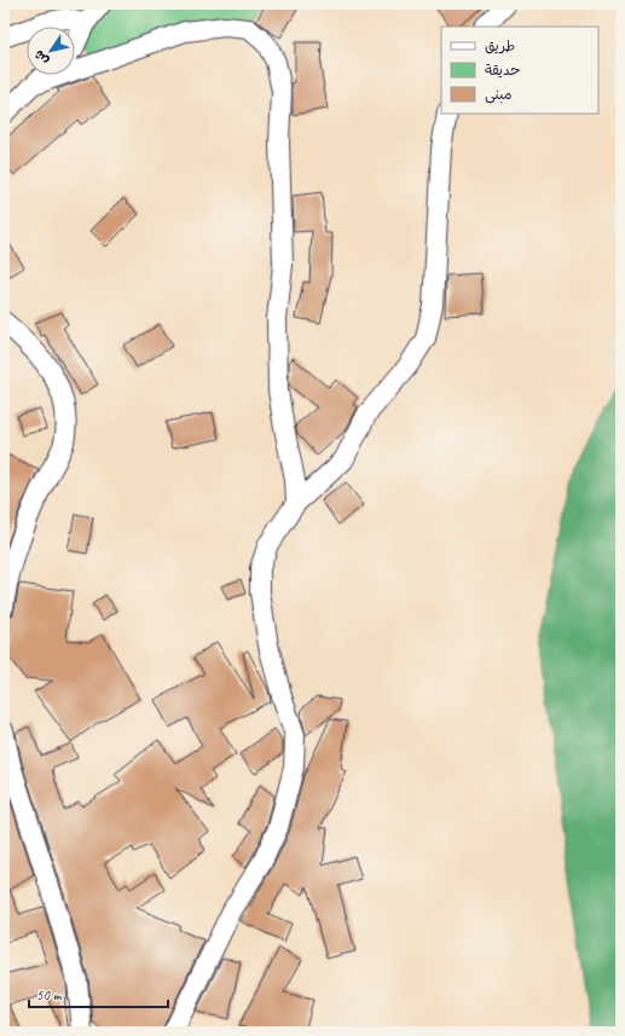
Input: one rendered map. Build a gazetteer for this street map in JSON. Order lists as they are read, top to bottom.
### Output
{
  "legend": ["طريق", "حديقة", "مبنى"],
  "scale_bar": "50 m",
  "north": "bottom left"
}
